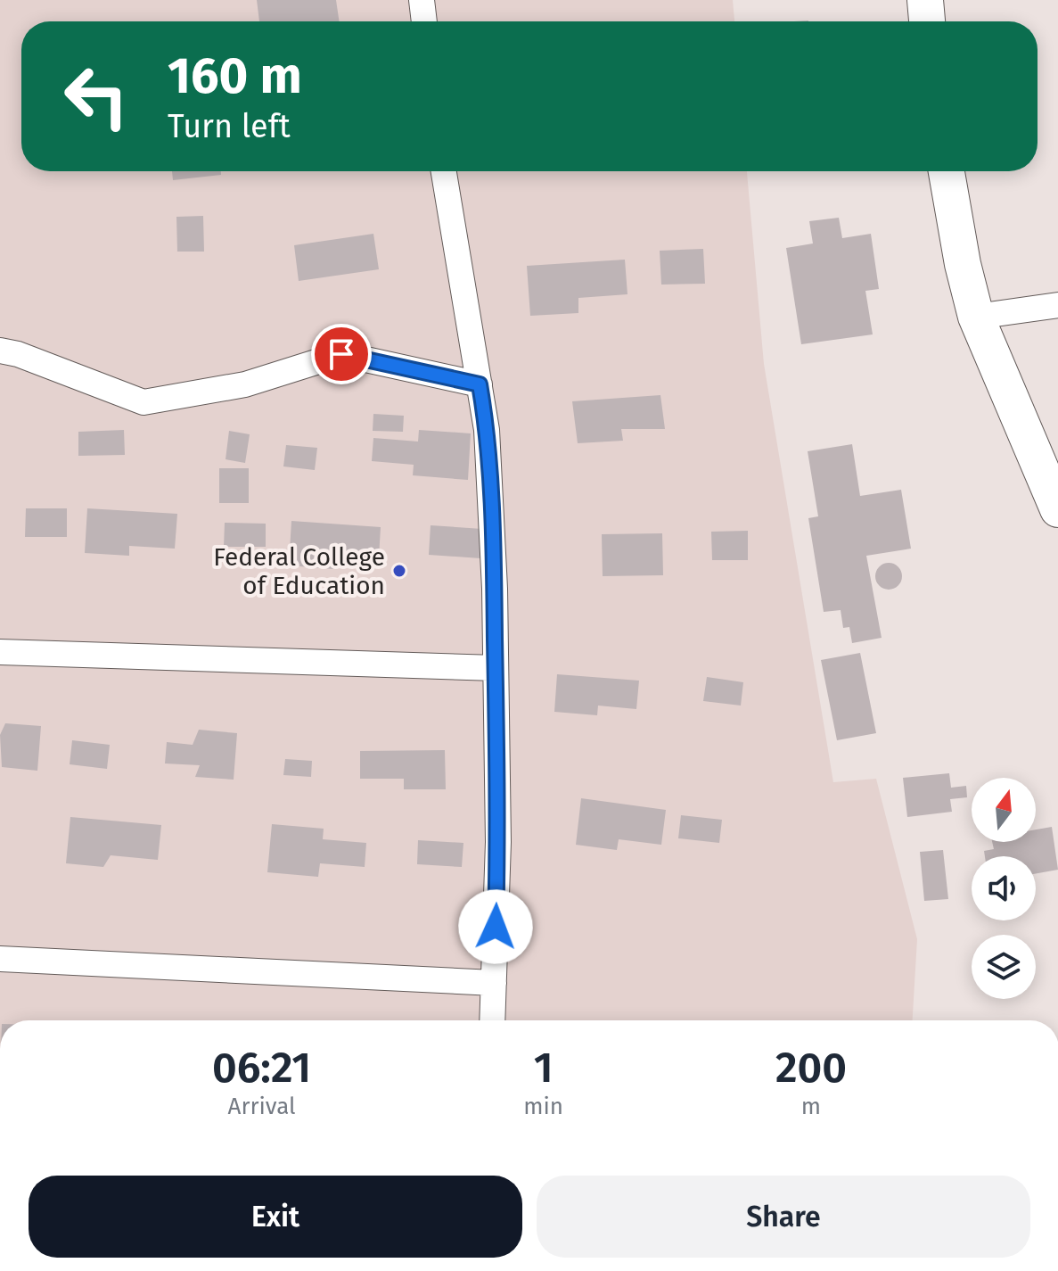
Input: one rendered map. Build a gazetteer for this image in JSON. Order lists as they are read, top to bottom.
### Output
{
  "places": ["Federal College of Education"],
  "north": "top",
  "page": {
    "turn": ["160 m", "Turn left"],
    "eta": [
      "06:21",
      "Arrival",
      "1",
      "min",
      "200",
      "m"
    ],
    "buttons": ["Exit", "Share"]
  }
}
